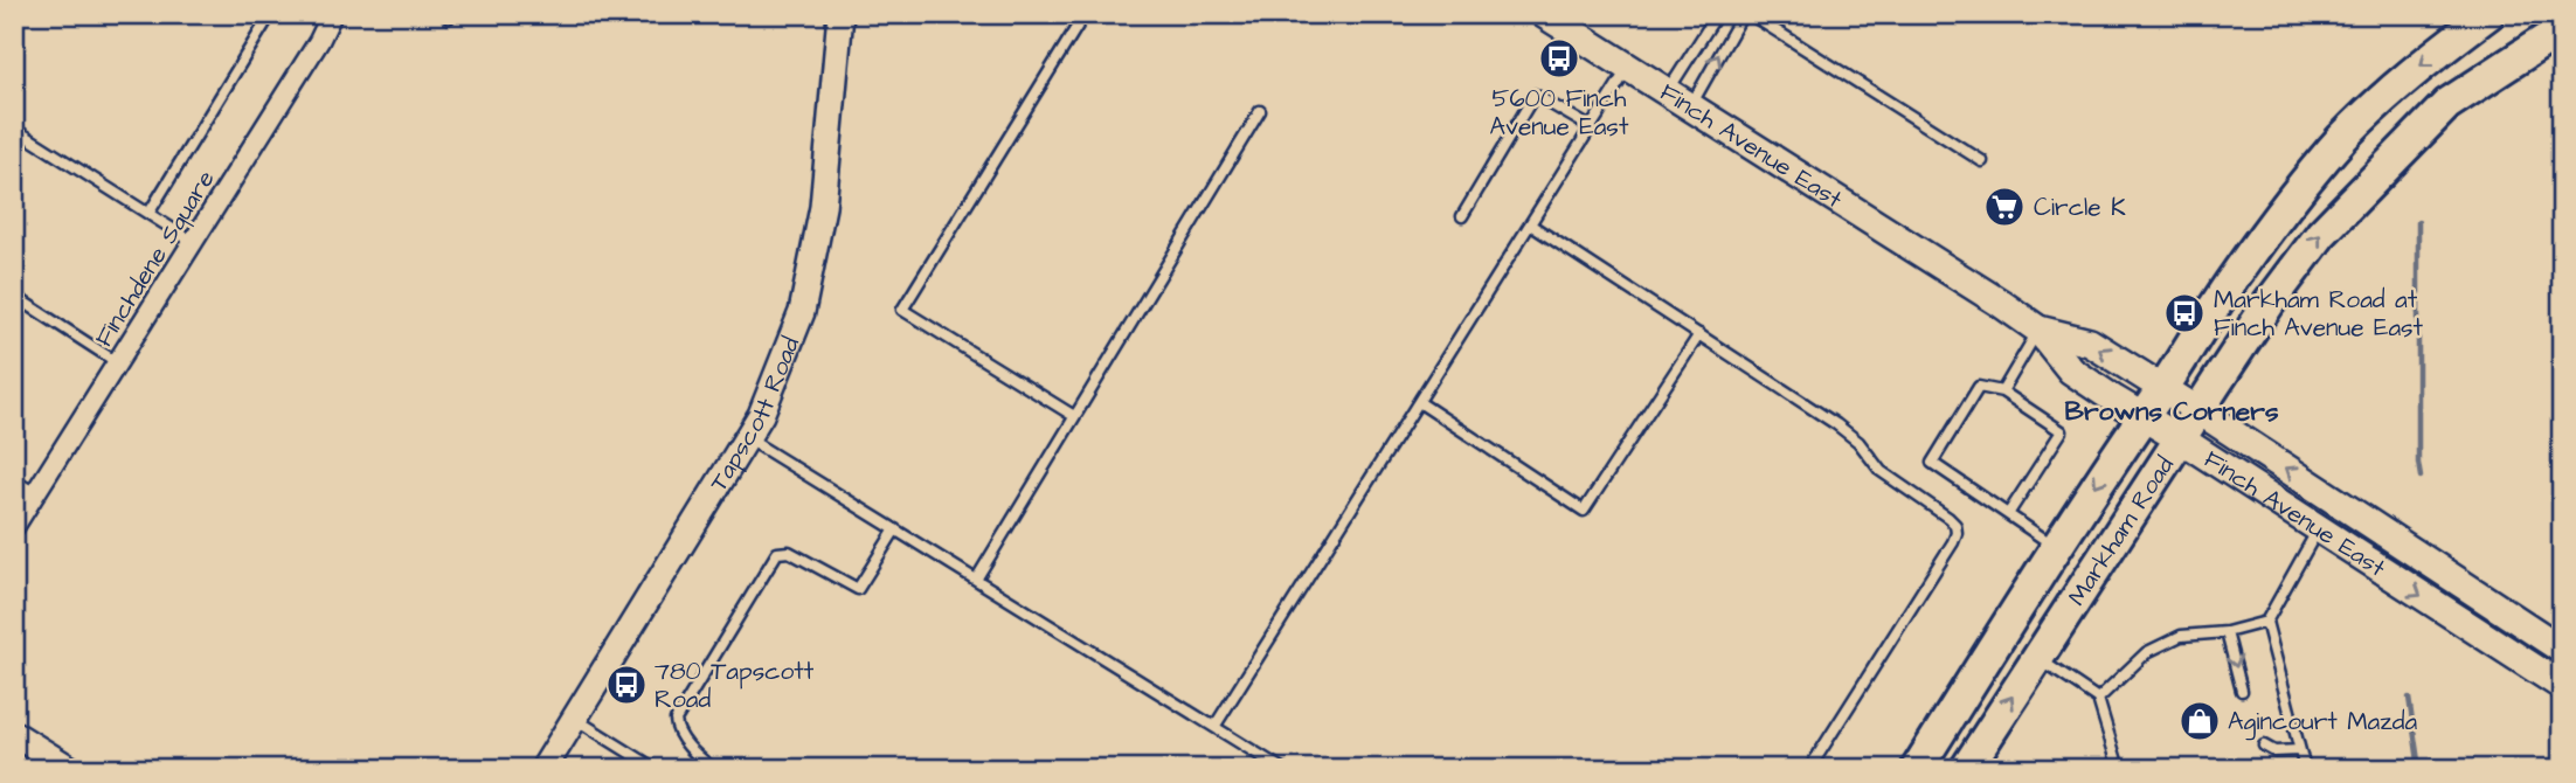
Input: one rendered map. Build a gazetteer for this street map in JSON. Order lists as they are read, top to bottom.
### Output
{
  "streets": {
    "main road": ["Finch Avenue East", "Markham Road"],
    "street": ["Finchdene Square", "Tapscott Road"]
  },
  "crossings": [
    ["Finch Avenue East", "Markham Road"]
  ],
  "districts": ["Browns Corners"],
  "places": {
    "bus stop": ["5600 Finch Avenue East", "Markham Road at Finch Avenue East", "780 Tapscott Road"],
    "supermarket": ["Circle K"],
    "shop": ["Agincourt Mazda"]
  }
}
